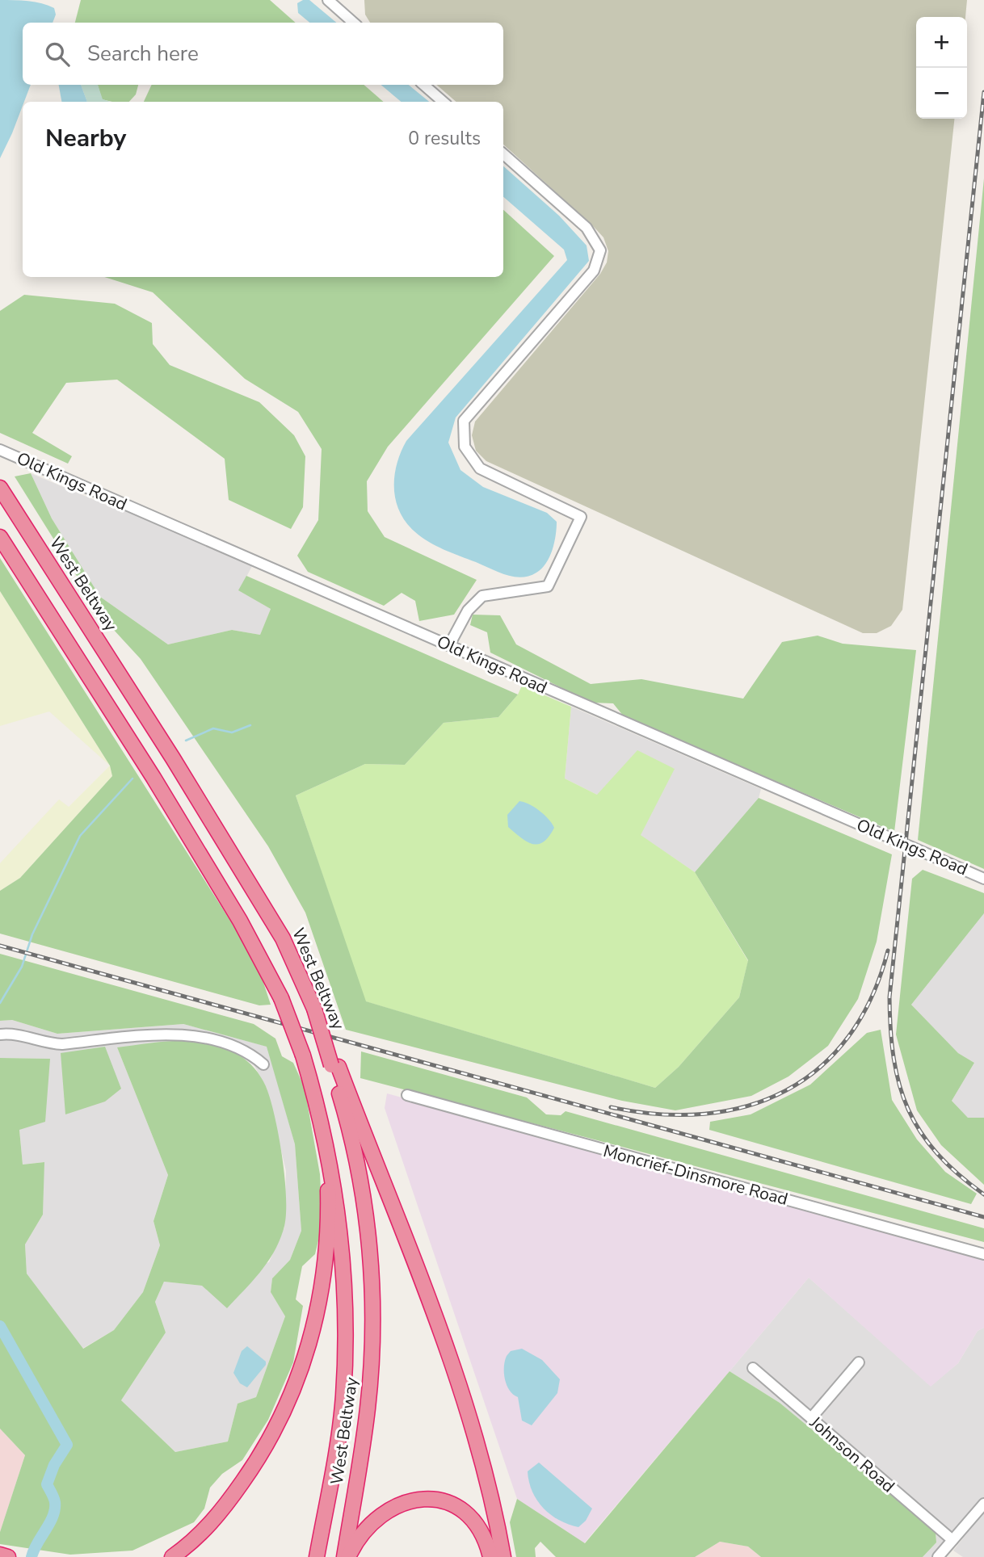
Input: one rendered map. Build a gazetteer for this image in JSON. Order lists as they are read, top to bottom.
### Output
{
  "streets": {
    "highway": ["West Beltway"],
    "street": ["Old Kings Road", "Moncrief-Dinsmore Road", "Johnson Road"]
  },
  "page": {
    "map_buttons": ["+", "−"],
    "search": "Search here",
    "heading": ["Nearby", "0 results"]
  }
}
